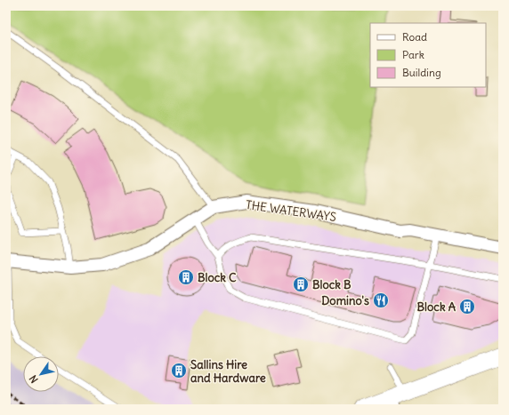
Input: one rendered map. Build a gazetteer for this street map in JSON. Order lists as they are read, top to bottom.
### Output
{
  "streets": {
    "street": ["THE WATERWAYS"]
  },
  "places": {
    "building": [
      "Block C",
      "Block B",
      "Block A",
      "Sallins Hire and Hardware"
    ],
    "restaurant": ["Domino's"]
  },
  "legend": ["Road", "Park", "Building"],
  "north": "bottom left"
}
